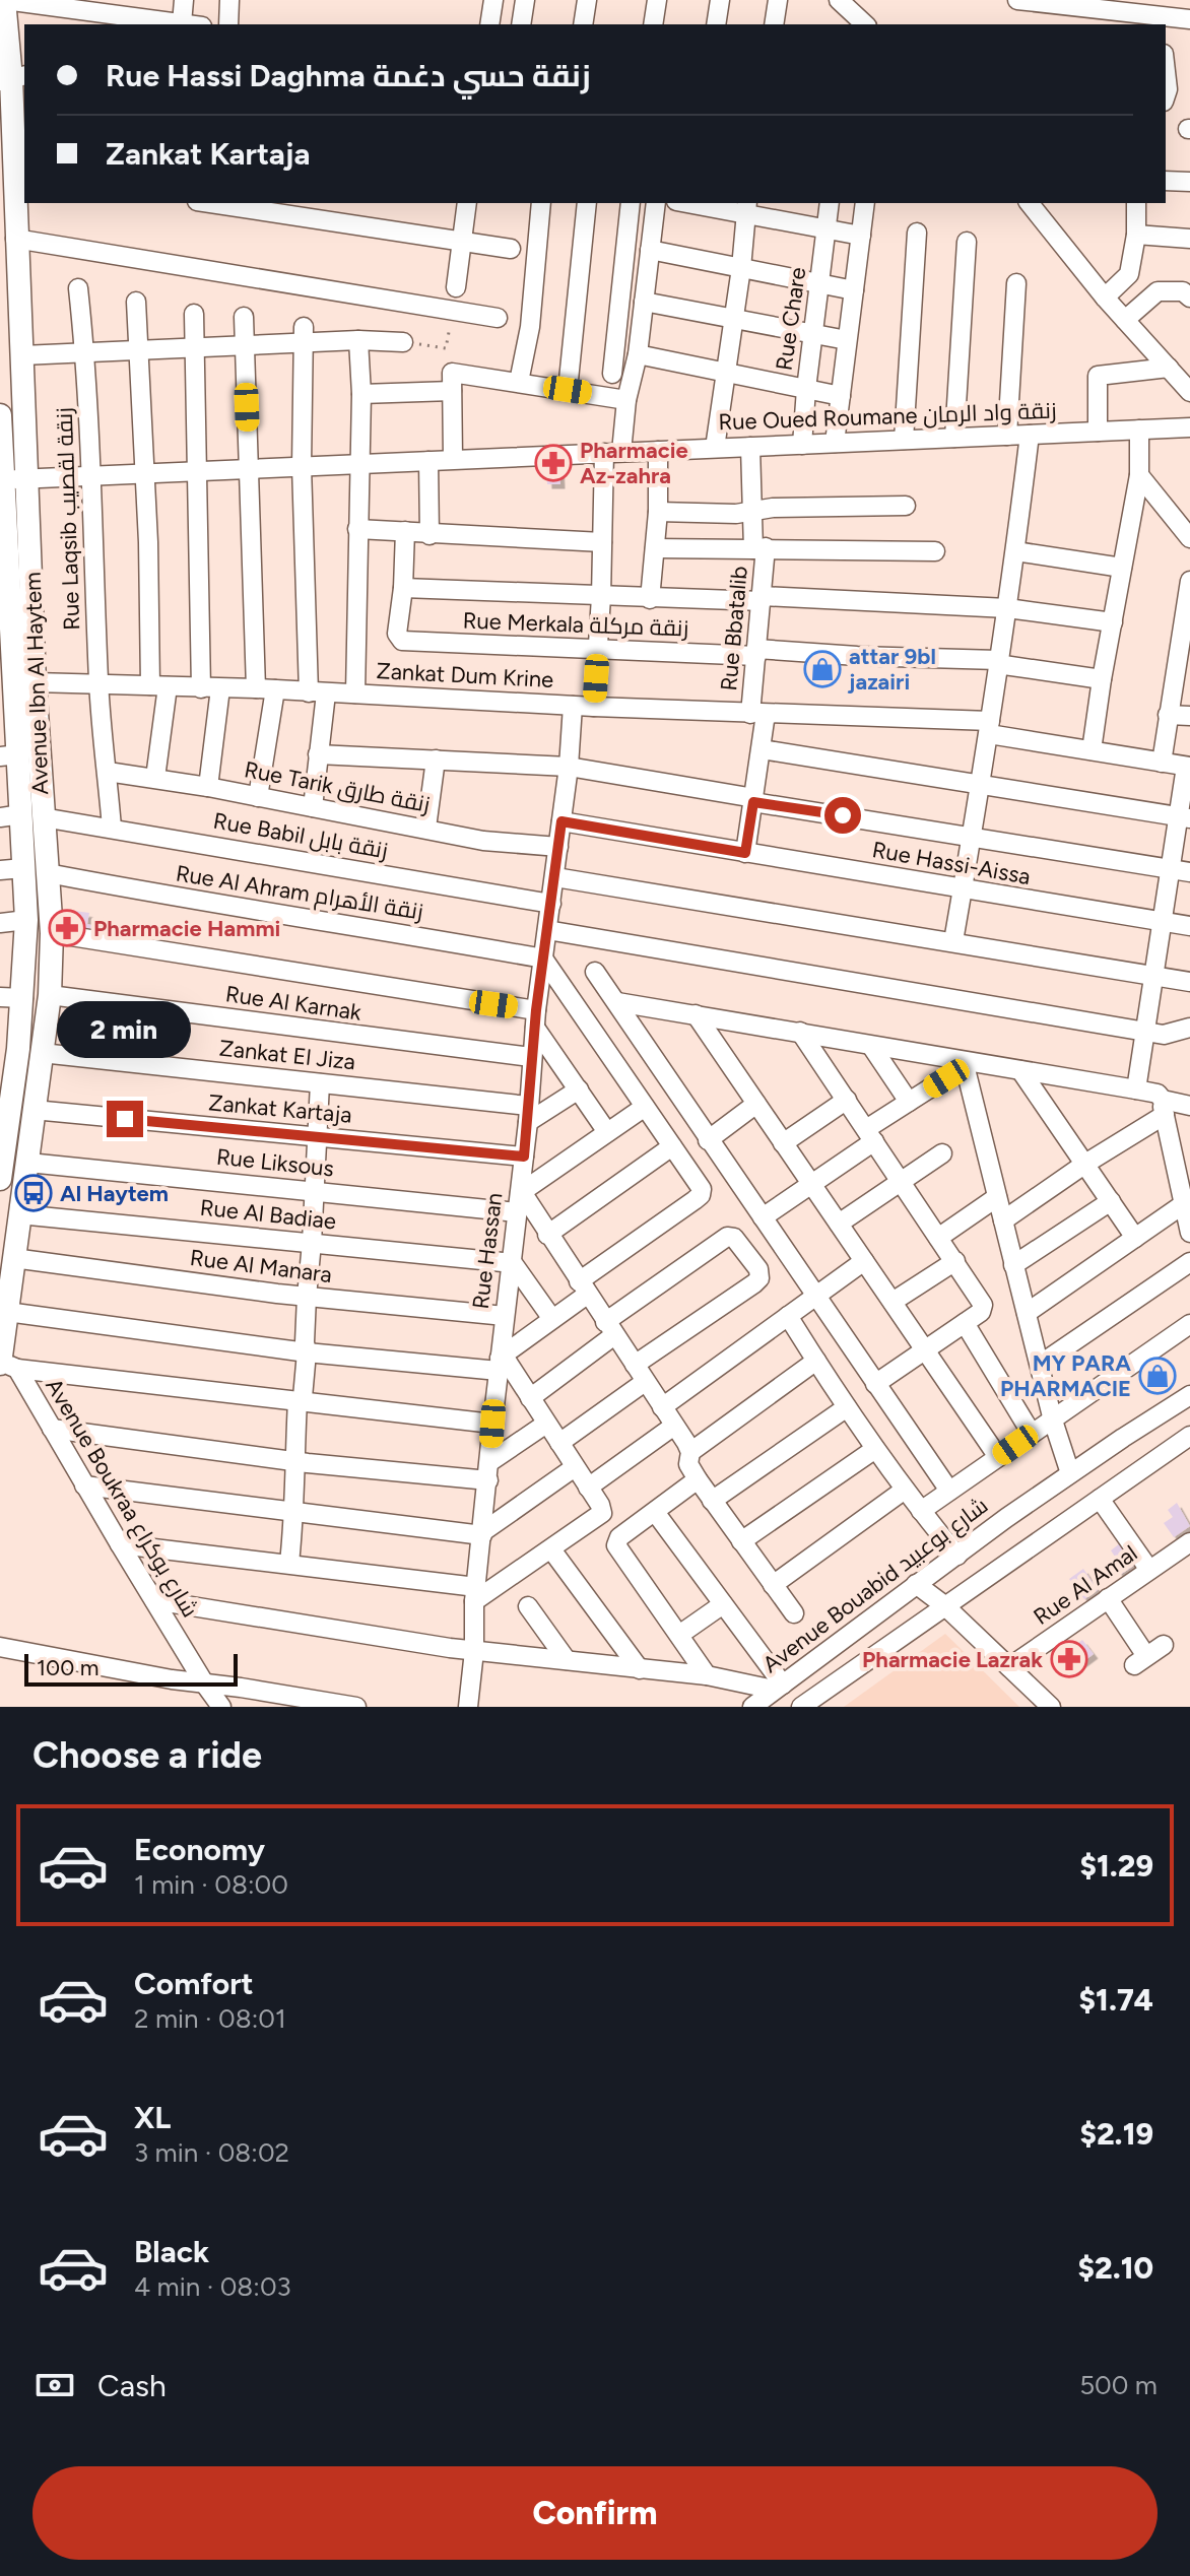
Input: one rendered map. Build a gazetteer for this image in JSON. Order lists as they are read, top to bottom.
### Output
{
  "streets": {
    "main road": ["Avenue Ibn Al Haytem"],
    "street": [
      "Rue Chare",
      "Rue Oued Roumane زنقة واد الرمان",
      "Rue Laqsib زنقة لقصيب",
      "Rue Merkala زنقة مركلة",
      "Rue Bbatalib",
      "Zankat Dum Krine",
      "Rue Tarik زنقة طارق",
      "Rue Babil زنقة بابل",
      "Rue Hassi-Aissa",
      "Rue Al Ahram زنقة الأهرام",
      "Rue Al Karnak",
      "Zankat El Jiza",
      "Zankat Kartaja",
      "Rue Liksous",
      "Rue Al Badiae",
      "Rue Hassan",
      "Rue Al Manara",
      "Avenue Boukraa شارع بوكراع",
      "Avenue Bouabid شارع بوعبيد",
      "Rue Al Amal"
    ]
  },
  "crossings": [
    ["Rue Chare", "Rue Oued Roumane زنقة واد الرمان"],
    ["Rue Oued Roumane زنقة واد الرمان", "Rue Laqsib زنقة لقصيب"],
    ["Rue Oued Roumane زنقة واد الرمان", "Rue Bbatalib"],
    ["Rue Oued Roumane زنقة واد الرمان", "Avenue Ibn Al Haytem"],
    ["Rue Laqsib زنقة لقصيب", "Zankat Dum Krine"],
    ["Rue Laqsib زنقة لقصيب", "Rue Tarik زنقة طارق"],
    ["Rue Laqsib زنقة لقصيب", "Rue Babil زنقة بابل"],
    ["Rue Merkala زنقة مركلة", "Rue Bbatalib"],
    ["Rue Bbatalib", "Zankat Dum Krine"],
    ["Rue Bbatalib", "Rue Hassi-Aissa"],
    ["Zankat Dum Krine", "Avenue Ibn Al Haytem"],
    ["Zankat Dum Krine", "Rue Hassan"],
    ["Avenue Ibn Al Haytem", "Rue Babil زنقة بابل"],
    ["Avenue Ibn Al Haytem", "Rue Al Ahram زنقة الأهرام"],
    ["Avenue Ibn Al Haytem", "Rue Al Karnak"],
    ["Avenue Ibn Al Haytem", "Zankat El Jiza"],
    ["Avenue Ibn Al Haytem", "Zankat Kartaja"],
    ["Avenue Ibn Al Haytem", "Rue Liksous"],
    ["Avenue Ibn Al Haytem", "Rue Al Badiae"],
    ["Avenue Ibn Al Haytem", "Rue Al Manara"],
    ["Avenue Ibn Al Haytem", "Avenue Boukraa شارع بوكراع"],
    ["Rue Tarik زنقة طارق", "Rue Hassan"],
    ["Rue Babil زنقة بابل", "Rue Hassan"],
    ["Rue Hassi-Aissa", "Rue Hassan"],
    ["Rue Al Ahram زنقة الأهرام", "Rue Hassan"],
    ["Rue Al Karnak", "Rue Hassan"],
    ["Zankat El Jiza", "Rue Hassan"],
    ["Zankat Kartaja", "Rue Hassan"],
    ["Rue Liksous", "Rue Hassan"],
    ["Rue Al Badiae", "Rue Hassan"],
    ["Rue Hassan", "Rue Al Manara"]
  ],
  "places": {
    "pharmacy": ["Pharmacie Az-zahra", "Pharmacie Hammi", "Pharmacie Lazrak"],
    "shop": ["attar 9bl jazairi", "MY PARA PHARMACIE"],
    "bus stop": ["Al Haytem"]
  },
  "scale_bar": "100 m",
  "page": {
    "banner": ["Rue Hassi Daghma زنقة حسي دغمة", "Zankat Kartaja"],
    "bubble": "2 min",
    "scale": "100 m",
    "heading": "Choose a ride",
    "list": [
      {
        "name": "Economy",
        "note": "1 min · 08:00",
        "value": "$1.29"
      },
      {
        "name": "Comfort",
        "note": "2 min · 08:01",
        "value": "$1.74"
      },
      {
        "name": "XL",
        "note": "3 min · 08:02",
        "value": "$2.19"
      },
      {
        "name": "Black",
        "note": "4 min · 08:03",
        "value": "$2.10"
      }
    ],
    "pay": ["Cash", "500 m"],
    "buttons": "Confirm"
  }
}
